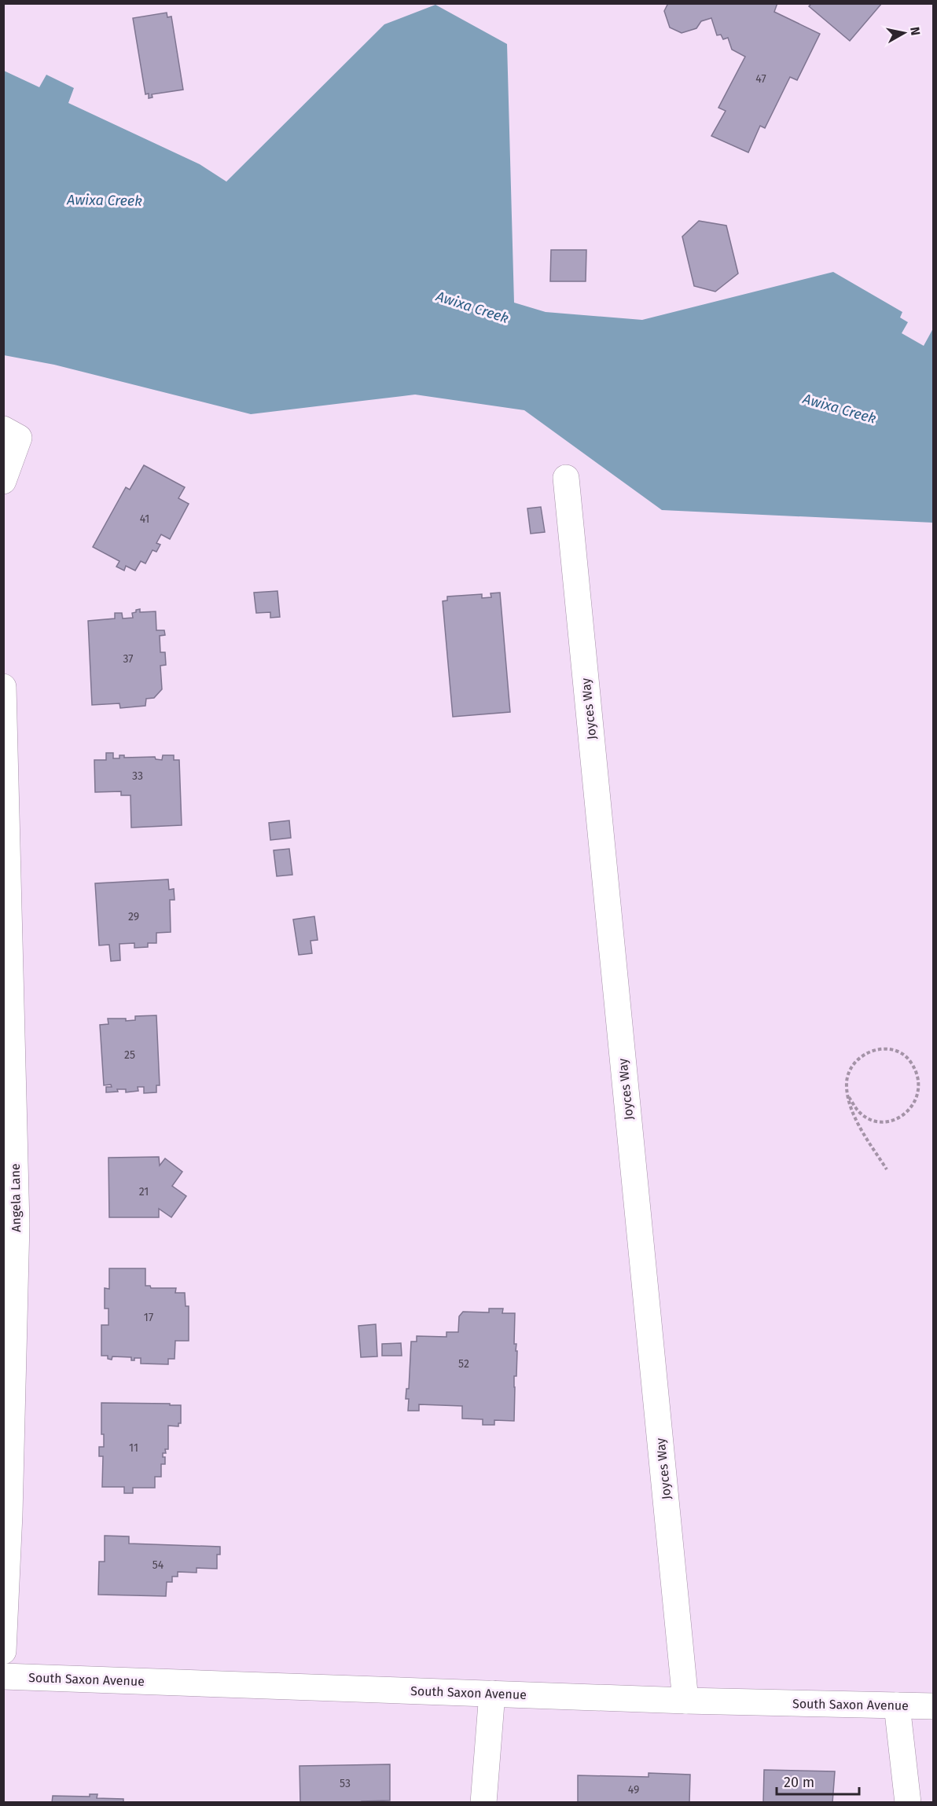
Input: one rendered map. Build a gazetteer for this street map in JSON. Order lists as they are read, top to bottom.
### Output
{
  "streets": {
    "street": ["Joyces Way", "Angela Lane", "South Saxon Avenue"]
  },
  "crossings": [
    ["Joyces Way", "South Saxon Avenue"]
  ],
  "water": ["Awixa Creek"],
  "house_numbers": [
    "47",
    "41",
    "37",
    "33",
    "29",
    "25",
    "21",
    "17",
    "52",
    "11",
    "54",
    "53",
    "49"
  ],
  "scale_bar": "20 m",
  "north": "right"
}
